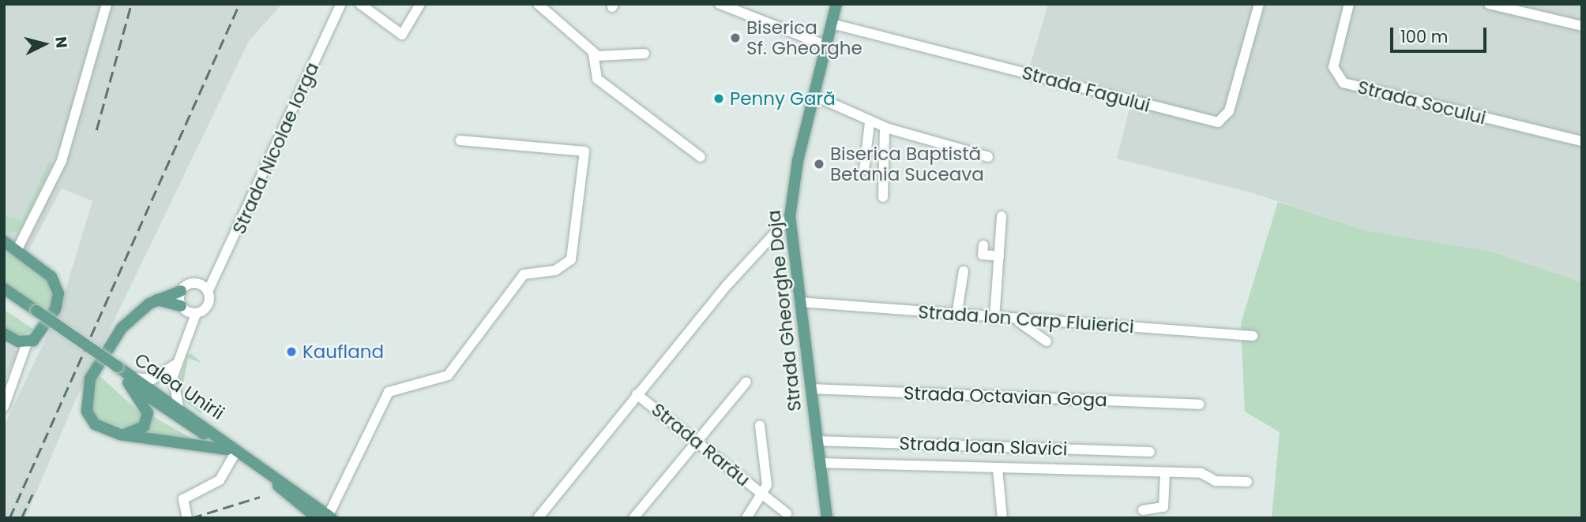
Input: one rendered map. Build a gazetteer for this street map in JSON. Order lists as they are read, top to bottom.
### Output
{
  "streets": {
    "main road": ["Strada Gheorghe Doja", "Calea Unirii"],
    "street": [
      "Strada Fagului",
      "Strada Socului",
      "Strada Nicolae Iorga",
      "Strada Ion Carp Fluierici",
      "Strada Octavian Goga",
      "Strada Rarău",
      "Strada Ioan Slavici"
    ]
  },
  "crossings": [
    ["Strada Fagului", "Strada Gheorghe Doja"],
    ["Strada Gheorghe Doja", "Strada Ion Carp Fluierici"],
    ["Strada Gheorghe Doja", "Strada Octavian Goga"],
    ["Strada Gheorghe Doja", "Strada Ioan Slavici"]
  ],
  "places": [
    "Biserica Sf. Gheorghe",
    "Penny Gară",
    "Biserica Baptistă Betania Suceava",
    "Kaufland"
  ],
  "scale_bar": "100 m",
  "north": "right"
}
